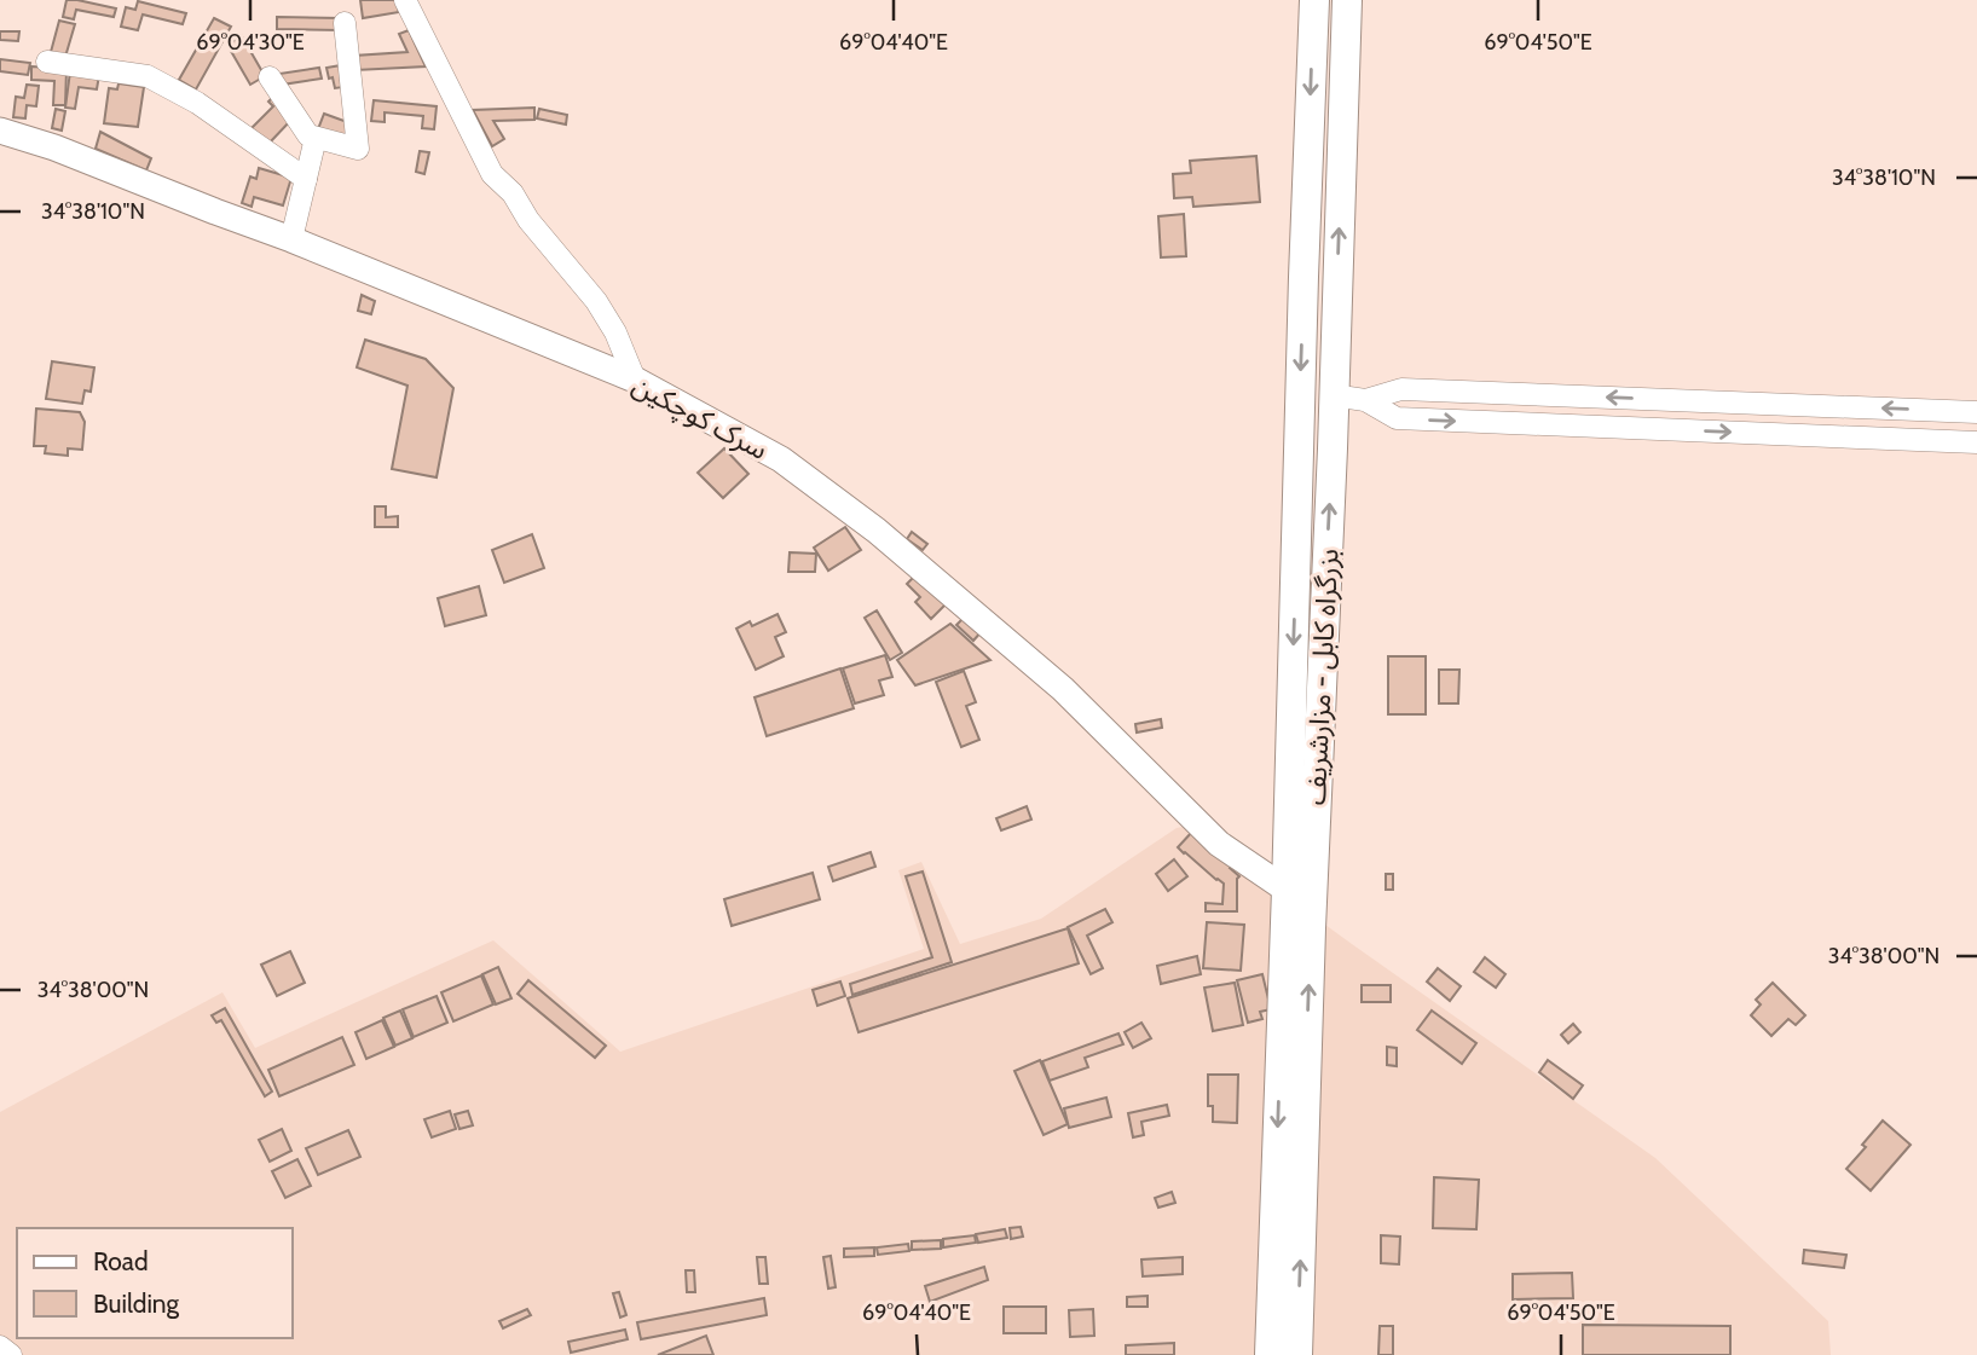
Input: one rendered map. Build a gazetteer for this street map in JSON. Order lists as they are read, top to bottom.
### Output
{
  "streets": {
    "highway": ["بزرگراه کابل - مزارشریف"],
    "main road": ["سرک کوچکین"]
  },
  "crossings": [
    ["سرک کوچکین", "بزرگراه کابل - مزارشریف"]
  ],
  "legend": ["Road", "Building"],
  "coordinates": [
    "69°04'30\"E",
    "69°04'40\"E",
    "69°04'50\"E",
    "34°38'10\"N",
    "34°38'00\"N"
  ]
}
